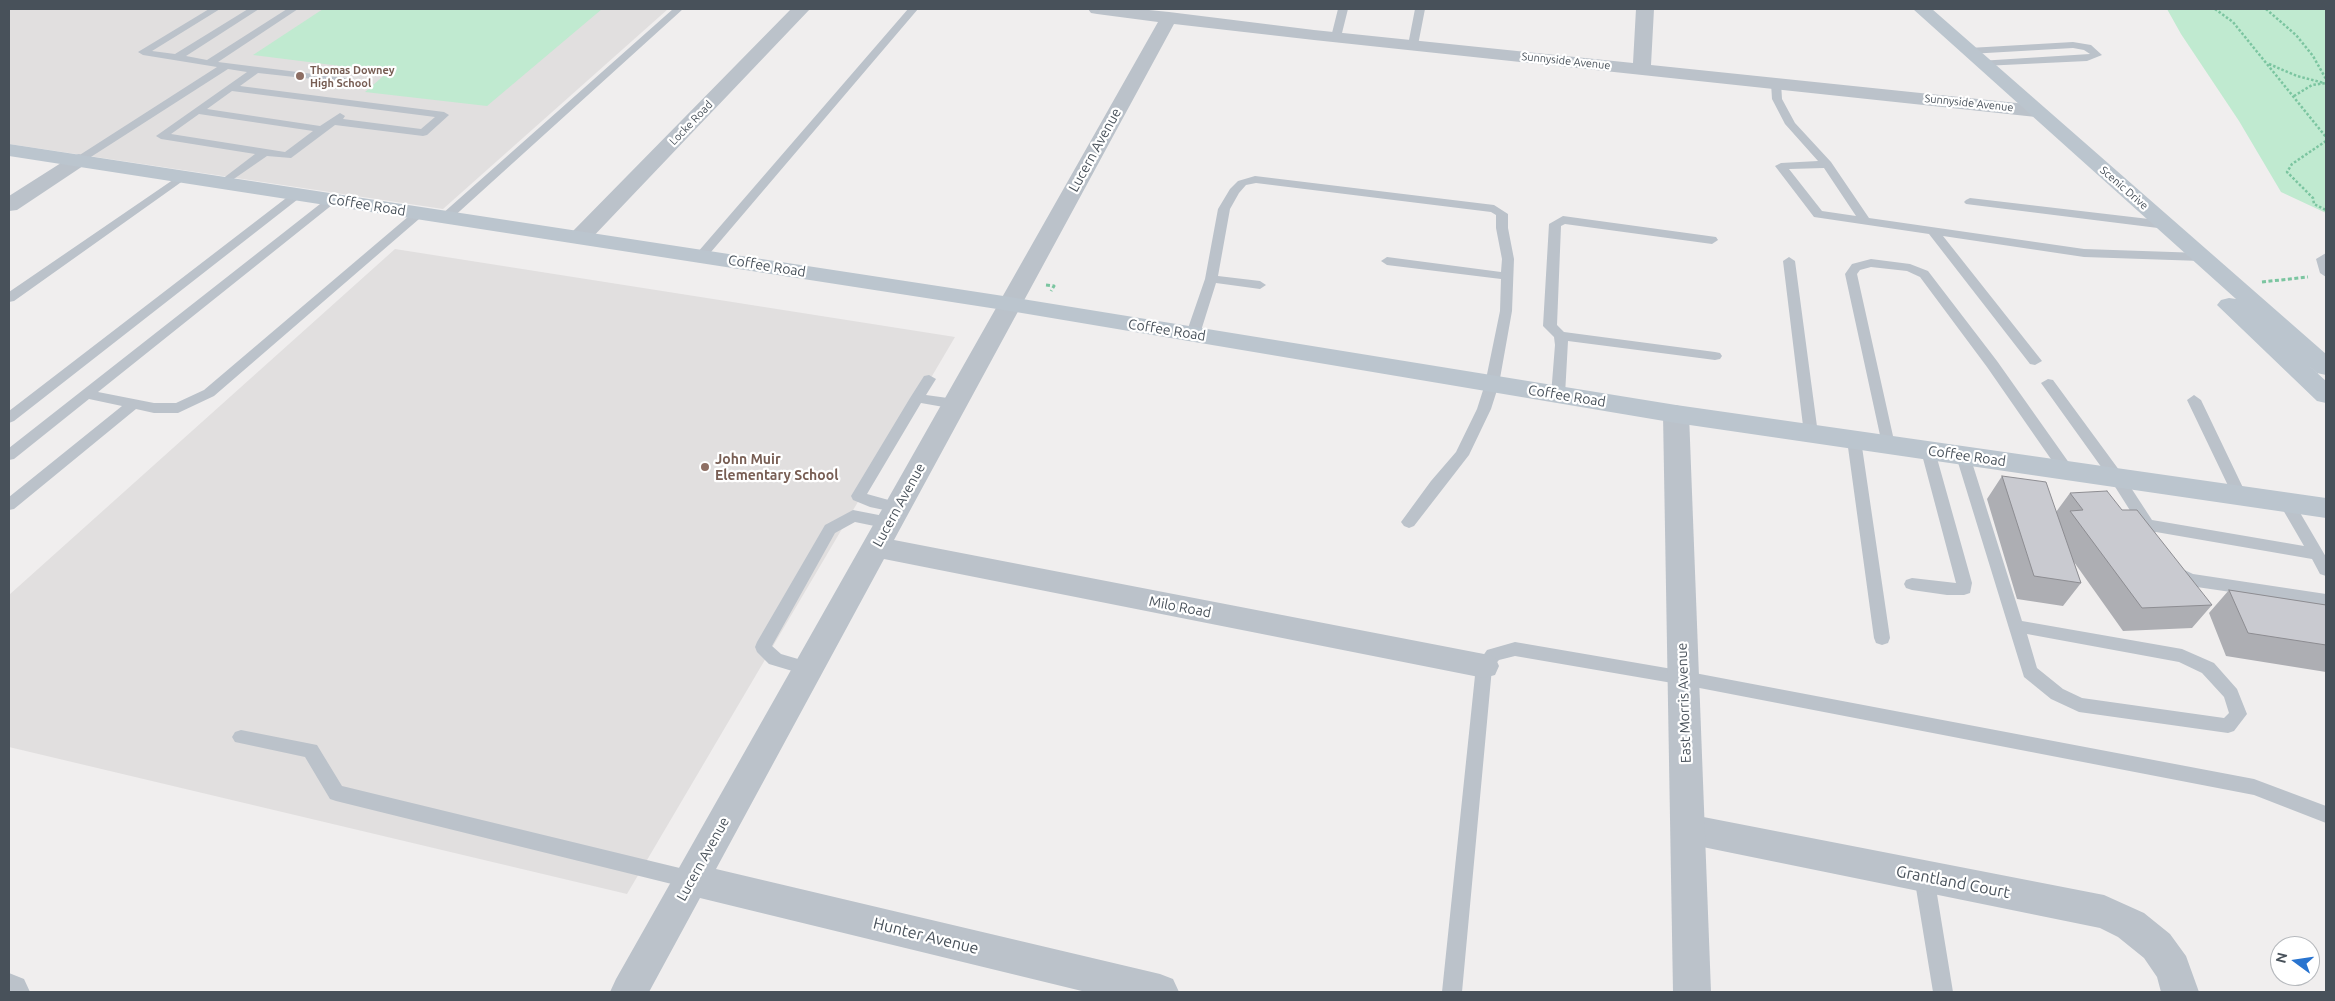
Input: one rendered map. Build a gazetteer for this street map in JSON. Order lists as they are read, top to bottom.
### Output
{
  "streets": {
    "main road": ["Scenic Drive", "Coffee Road"],
    "street": [
      "Sunnyside Avenue",
      "Locke Road",
      "Lucern Avenue",
      "Milo Road",
      "East Morris Avenue",
      "Grantland Court",
      "Hunter Avenue"
    ]
  },
  "crossings": [
    ["Sunnyside Avenue", "Lucern Avenue"],
    ["Sunnyside Avenue", "Scenic Drive"],
    ["Locke Road", "Coffee Road"],
    ["Lucern Avenue", "Coffee Road"],
    ["Lucern Avenue", "Milo Road"],
    ["Lucern Avenue", "Hunter Avenue"],
    ["Coffee Road", "East Morris Avenue"],
    ["East Morris Avenue", "Grantland Court"]
  ],
  "places": ["Thomas Downey High School", "John Muir Elementary School"],
  "north": "left"
}
